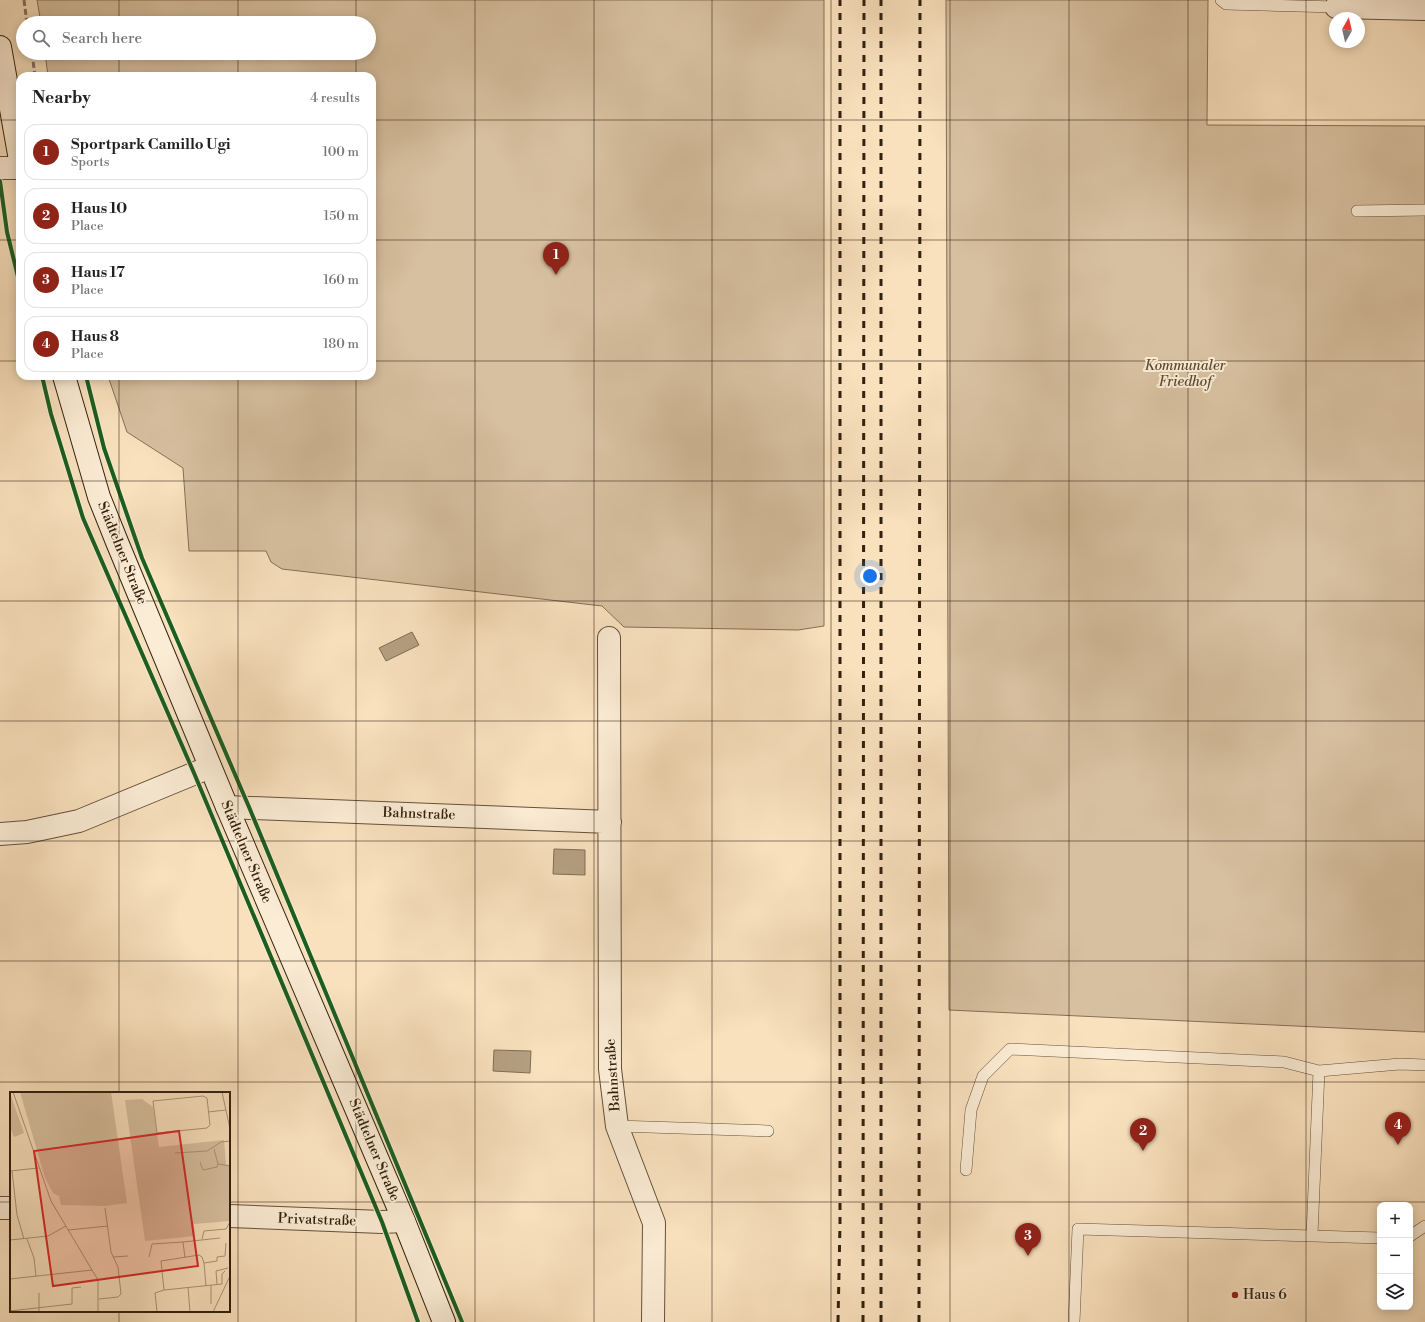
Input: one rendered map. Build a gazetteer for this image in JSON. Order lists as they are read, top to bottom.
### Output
{
  "streets": {
    "street": ["Städtelner Straße", "Bahnstraße", "Privatstraße"]
  },
  "crossings": [
    ["Städtelner Straße", "Bahnstraße"],
    ["Städtelner Straße", "Privatstraße"]
  ],
  "parks": ["Kommunaler Friedhof"],
  "places": ["Haus 6"],
  "north": "top",
  "page": {
    "search": "Search here",
    "heading": ["Nearby", "4 results"],
    "list": [
      {
        "mark": "1",
        "name": "Sportpark Camillo Ugi",
        "note": "Sports",
        "value": "100 m"
      },
      {
        "mark": "2",
        "name": "Haus 10",
        "note": "Place",
        "value": "150 m"
      },
      {
        "mark": "3",
        "name": "Haus 17",
        "note": "Place",
        "value": "160 m"
      },
      {
        "mark": "4",
        "name": "Haus 8",
        "note": "Place",
        "value": "180 m"
      }
    ],
    "pins": [
      "1",
      "4",
      "2",
      "3"
    ],
    "map_buttons": ["+", "−"]
  }
}
